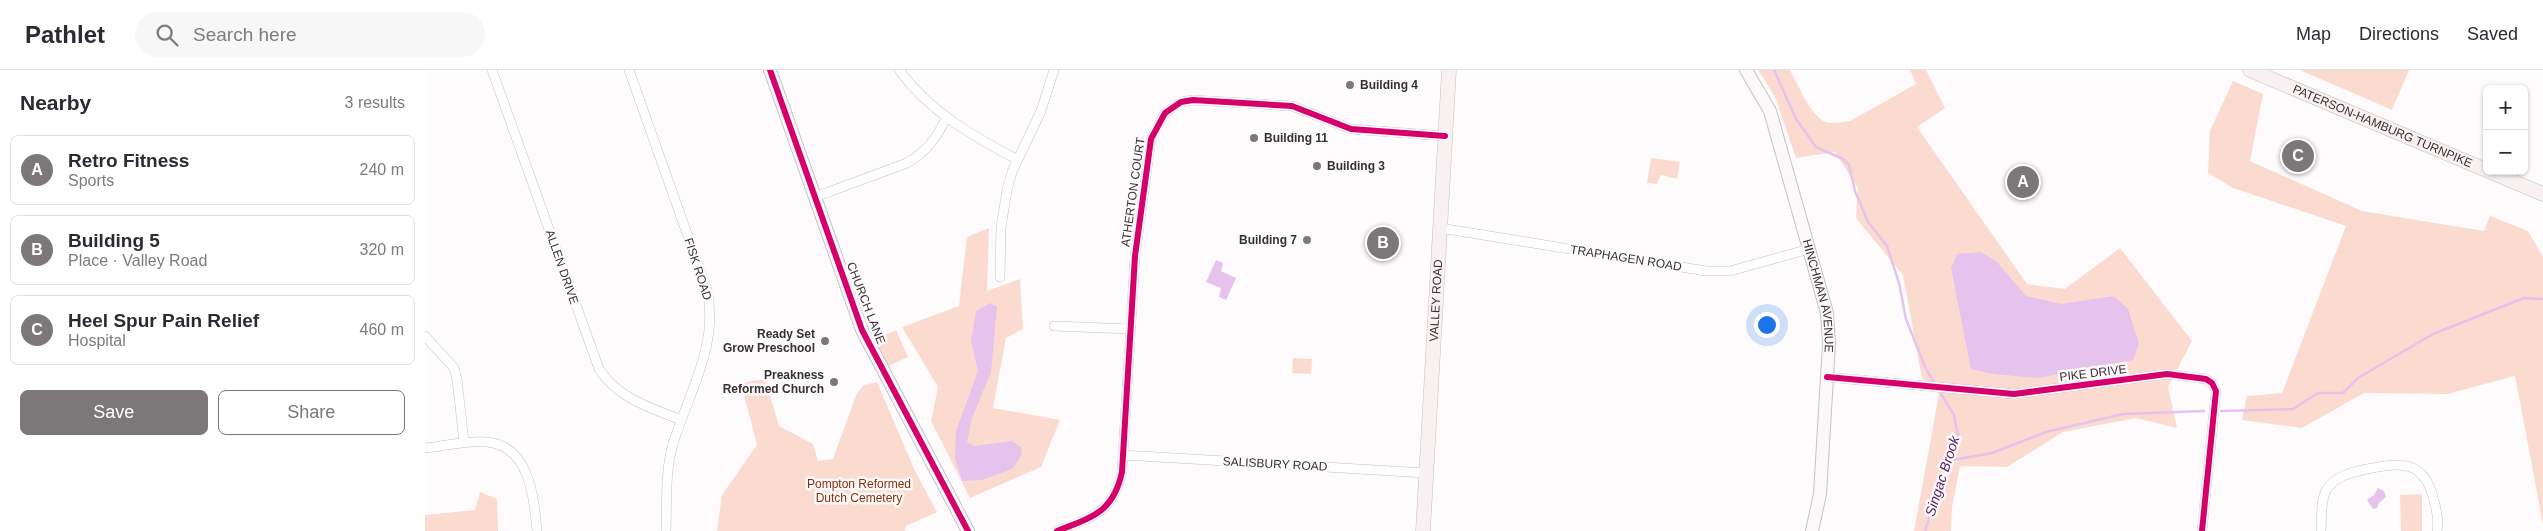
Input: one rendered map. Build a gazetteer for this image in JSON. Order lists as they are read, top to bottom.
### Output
{
  "streets": {
    "main road": ["PATERSON-HAMBURG TURNPIKE", "VALLEY ROAD"],
    "street": [
      "ATHERTON COURT",
      "TRAPHAGEN ROAD",
      "ALLEN DRIVE",
      "FISK ROAD",
      "HINCHMAN AVENUE",
      "CHURCH LANE",
      "PIKE DRIVE",
      "SALISBURY ROAD"
    ]
  },
  "crossings": [
    ["ATHERTON COURT", "VALLEY ROAD"],
    ["ATHERTON COURT", "SALISBURY ROAD"],
    ["TRAPHAGEN ROAD", "HINCHMAN AVENUE"],
    ["TRAPHAGEN ROAD", "VALLEY ROAD"],
    ["ALLEN DRIVE", "FISK ROAD"],
    ["HINCHMAN AVENUE", "PIKE DRIVE"],
    ["VALLEY ROAD", "SALISBURY ROAD"]
  ],
  "water": ["Singac Brook"],
  "parks": ["Pompton Reformed Dutch Cemetery"],
  "places": [
    "Building 4",
    "Building 11",
    "Building 3",
    "Building 7",
    "Ready Set Grow Preschool",
    "Preakness Reformed Church"
  ],
  "page": {
    "header": "Pathlet",
    "search": "Search here",
    "nav": ["Map", "Directions", "Saved"],
    "heading": ["Nearby", "3 results"],
    "map_buttons": ["+", "−"],
    "list": [
      {
        "mark": "A",
        "name": "Retro Fitness",
        "note": "Sports",
        "value": "240 m"
      },
      {
        "mark": "B",
        "name": "Building 5",
        "note": "Place · Valley Road",
        "value": "320 m"
      },
      {
        "mark": "C",
        "name": "Heel Spur Pain Relief",
        "note": "Hospital",
        "value": "460 m"
      }
    ],
    "pins": ["C", "A", "B"],
    "buttons": ["Save", "Share"]
  }
}
